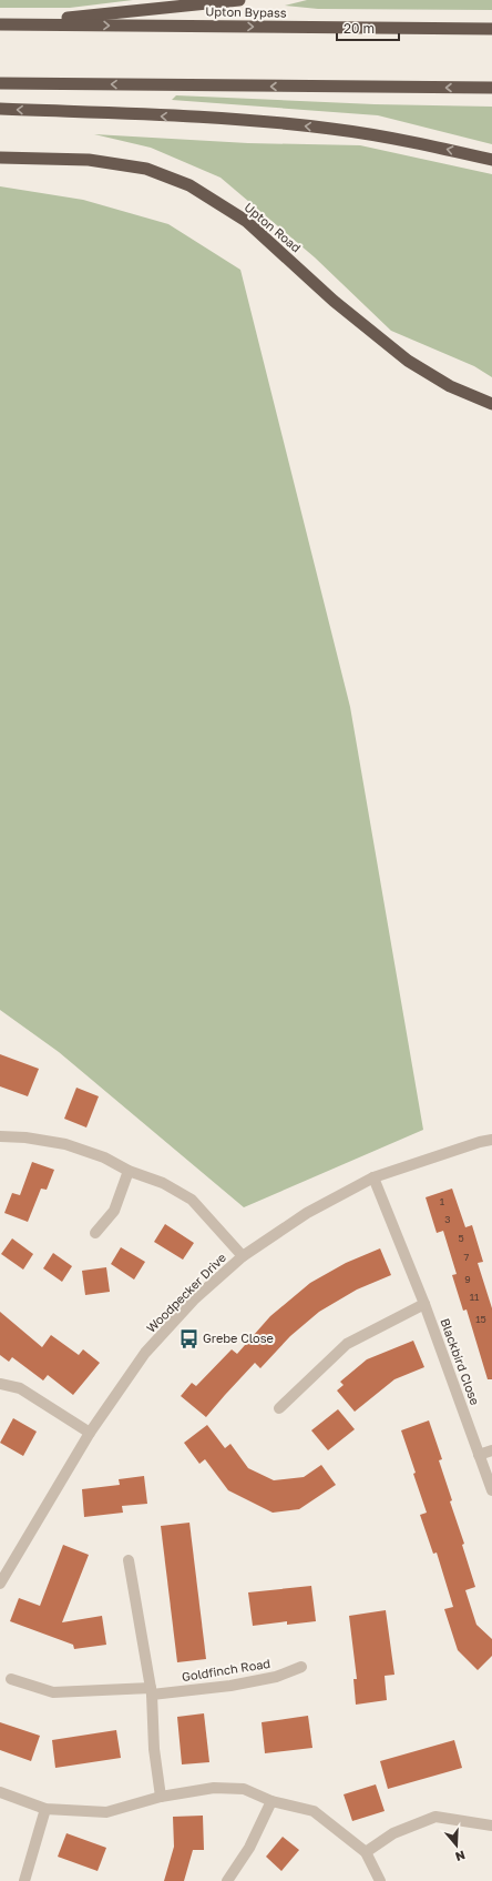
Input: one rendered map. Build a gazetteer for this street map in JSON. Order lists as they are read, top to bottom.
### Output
{
  "streets": {
    "highway": ["Upton Bypass", "Upton Road"],
    "street": ["Woodpecker Drive", "Blackbird Close", "Goldfinch Road"]
  },
  "crossings": [
    ["Woodpecker Drive", "Blackbird Close"]
  ],
  "places": {
    "bus stop": ["Grebe Close"]
  },
  "house_numbers": [
    "1",
    "3",
    "5",
    "7",
    "9",
    "11",
    "15"
  ],
  "scale_bar": "20 m",
  "north": "bottom"
}
